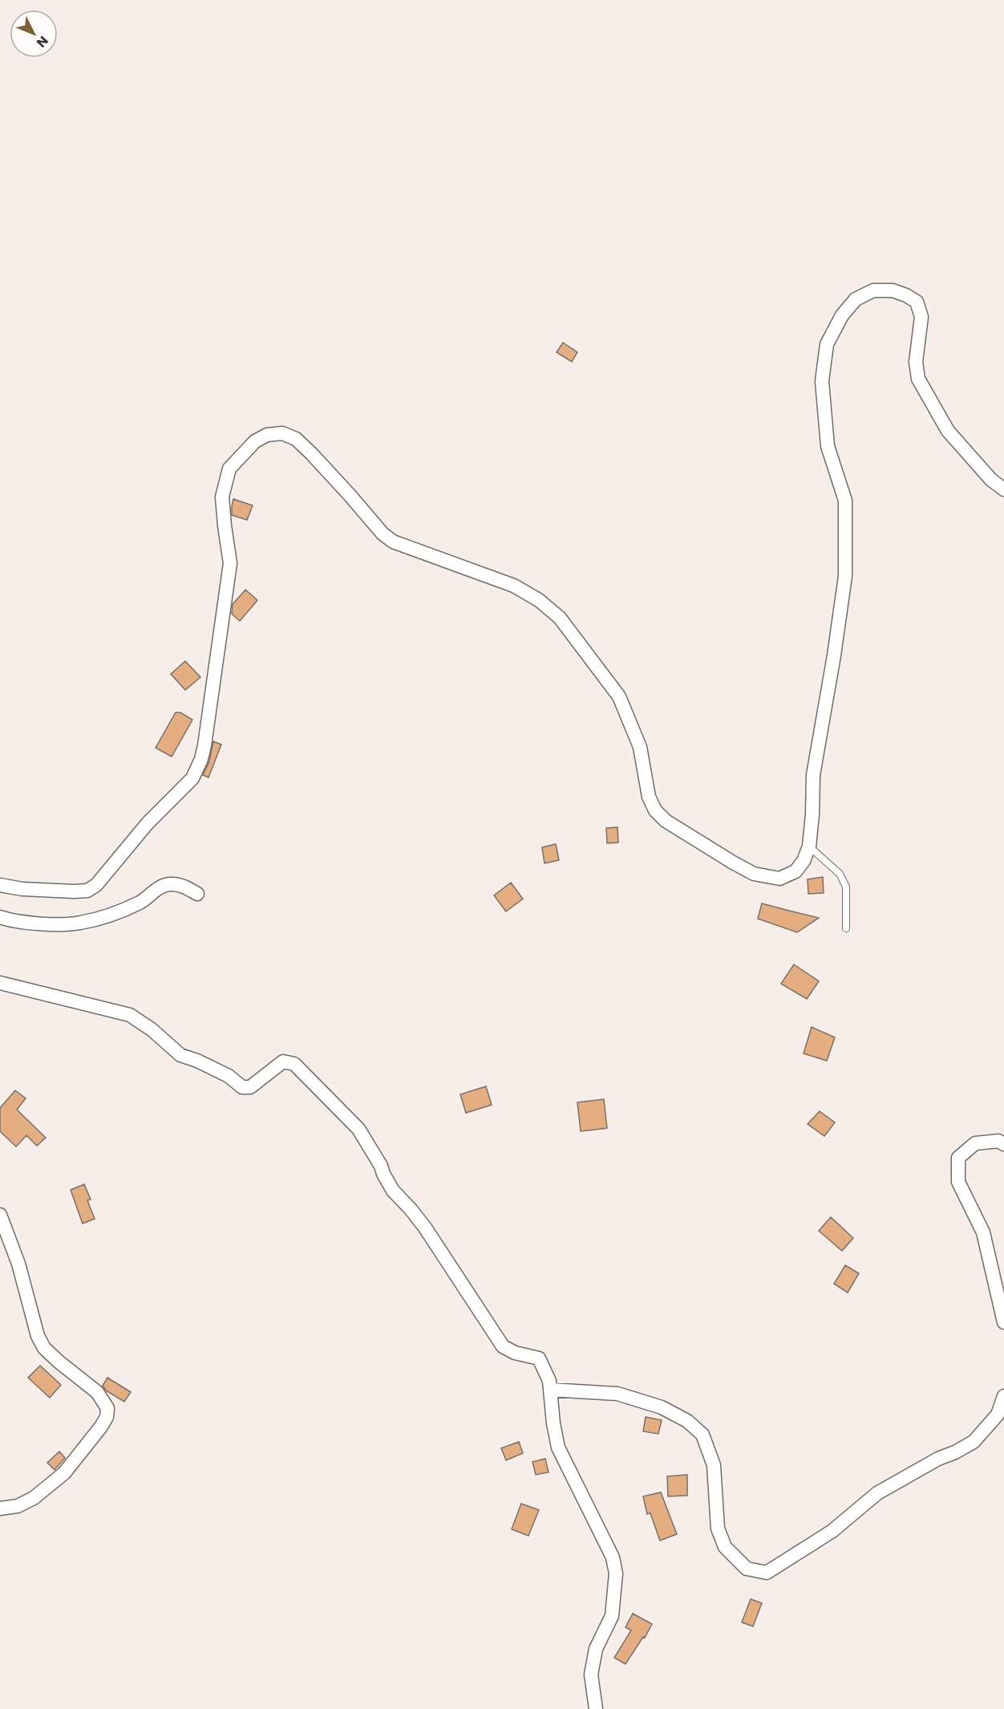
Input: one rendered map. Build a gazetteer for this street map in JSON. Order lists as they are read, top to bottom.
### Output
{
  "north": "bottom right"
}
